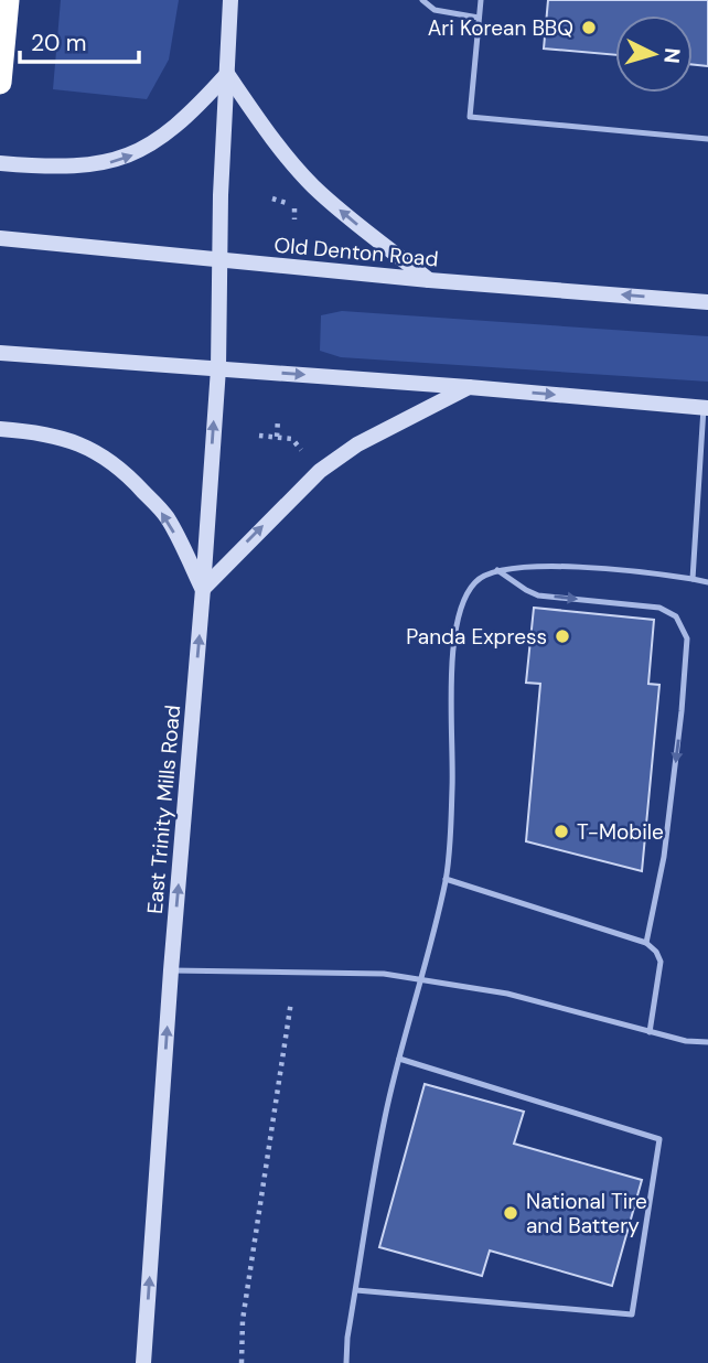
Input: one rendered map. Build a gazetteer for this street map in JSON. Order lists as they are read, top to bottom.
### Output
{
  "streets": {
    "main road": ["Old Denton Road", "East Trinity Mills Road"]
  },
  "crossings": [
    ["Old Denton Road", "East Trinity Mills Road"]
  ],
  "one_way": ["East Trinity Mills Road"],
  "places": [
    "Ari Korean BBQ",
    "Panda Express",
    "T-Mobile",
    "National Tire and Battery"
  ],
  "scale_bar": "20 m",
  "north": "right"
}
